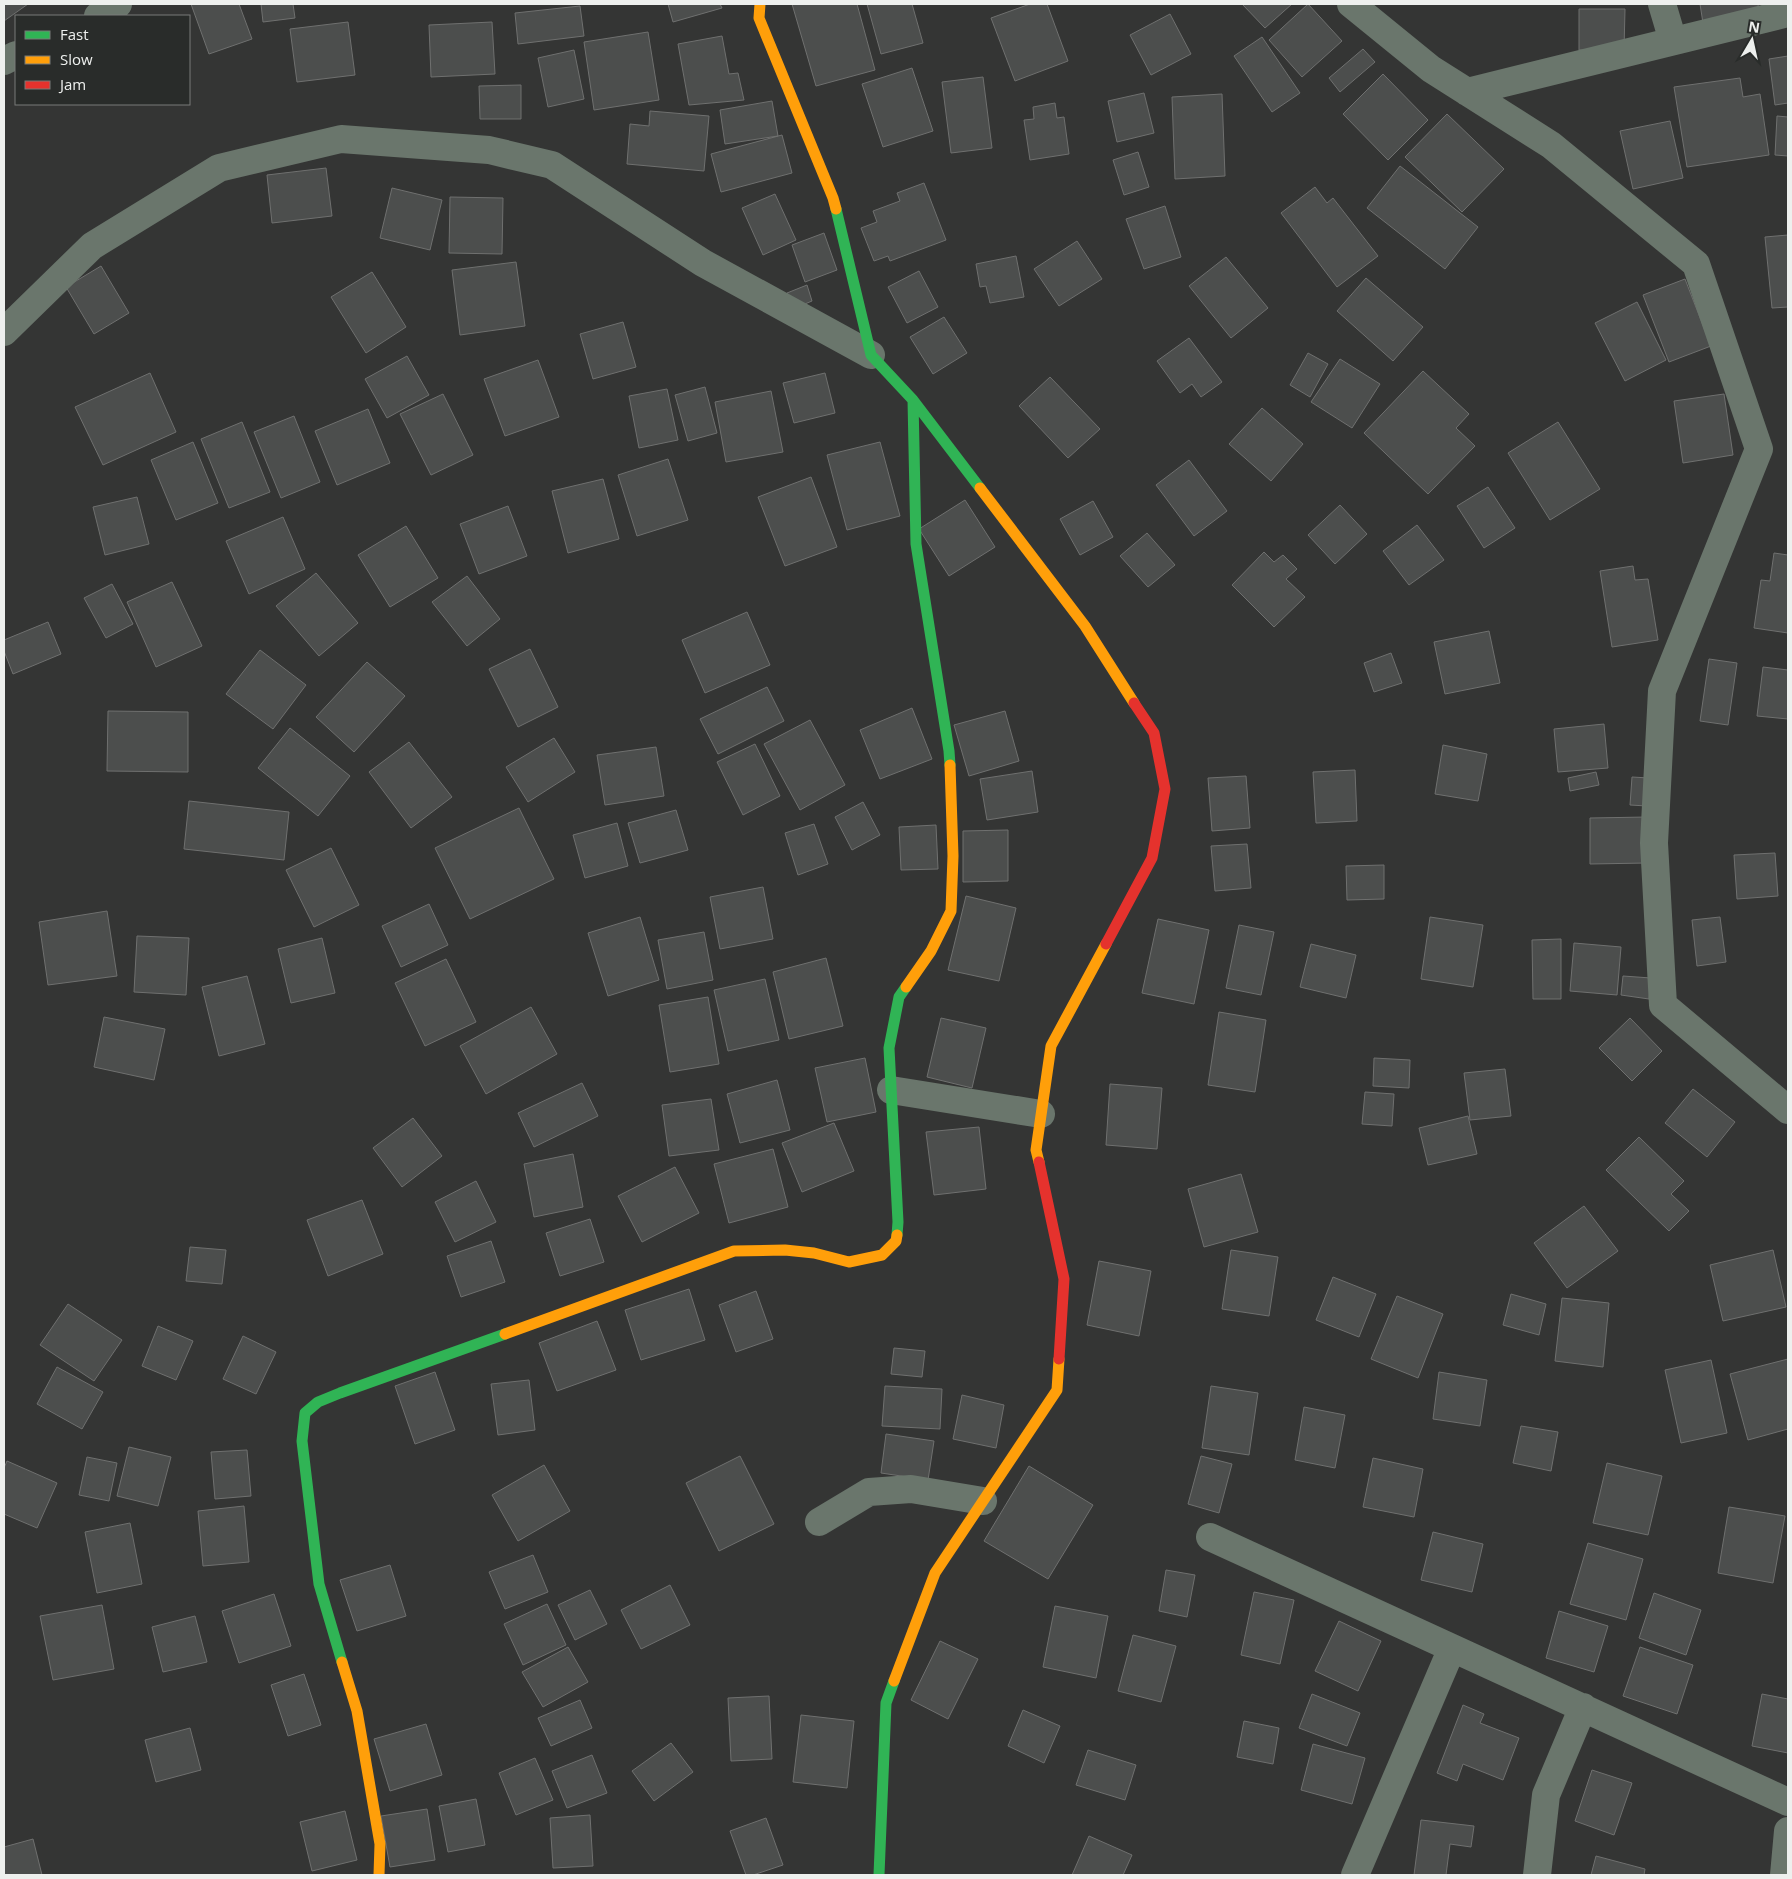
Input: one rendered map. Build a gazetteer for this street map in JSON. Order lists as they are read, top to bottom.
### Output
{
  "legend": ["Fast", "Slow", "Jam"],
  "north": "top"
}
